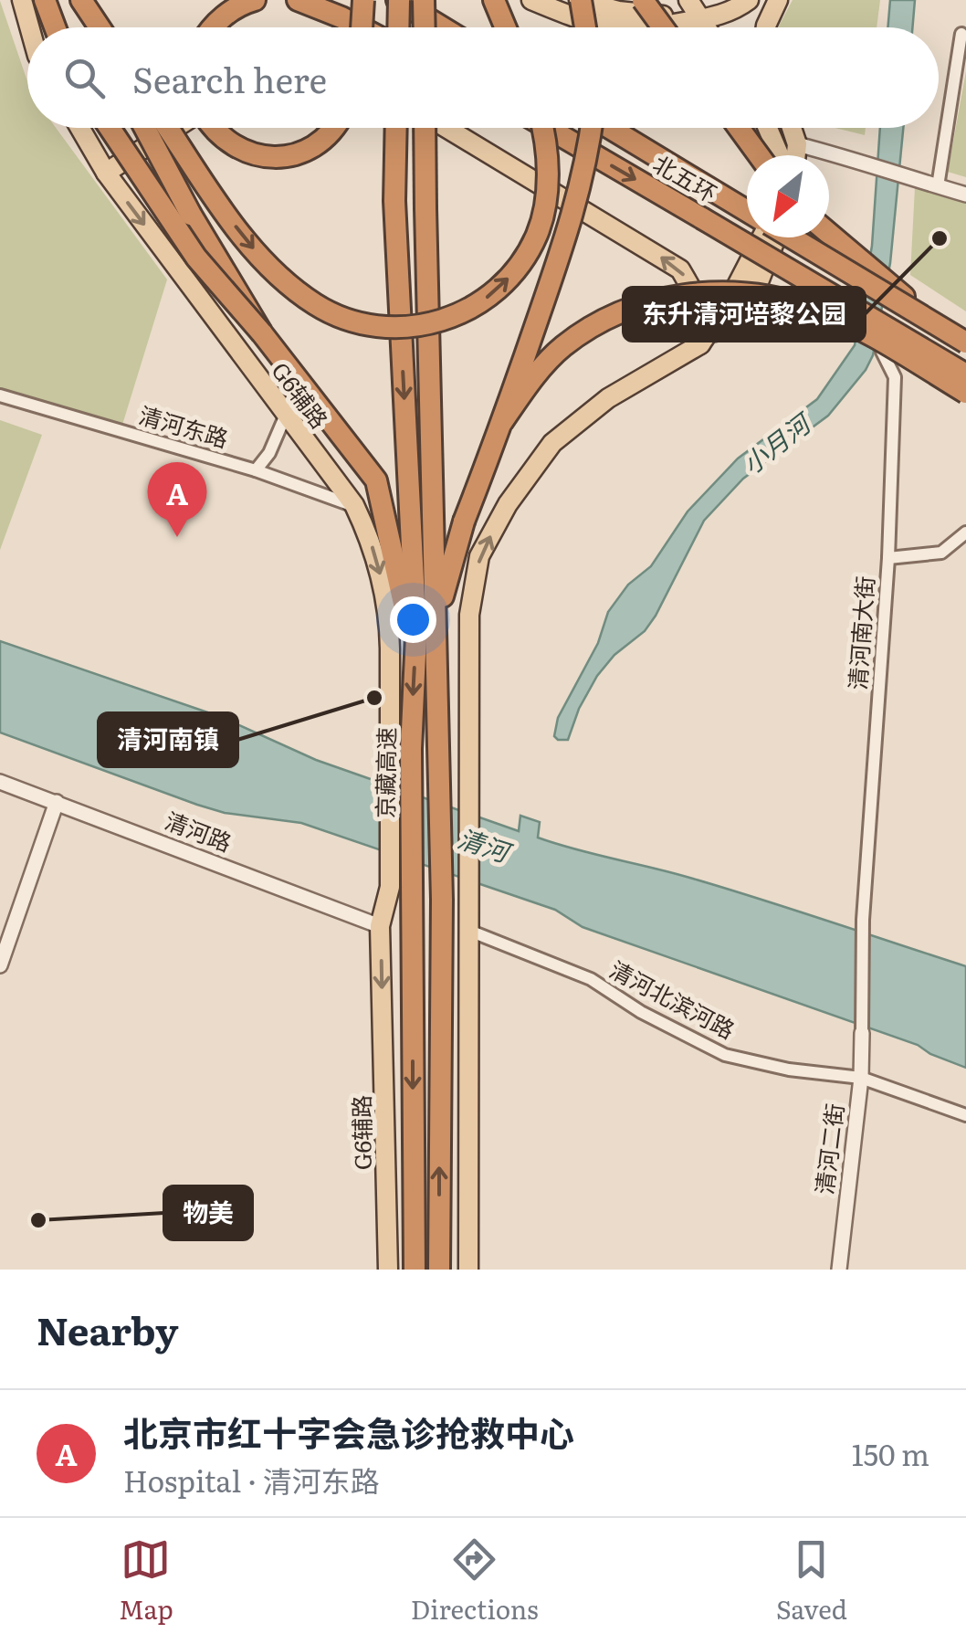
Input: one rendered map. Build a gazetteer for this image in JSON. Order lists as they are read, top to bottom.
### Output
{
  "streets": {
    "highway": ["北五环", "京藏高速"],
    "main road": ["G6辅路"],
    "street": [
      "清河东路",
      "清河南大街",
      "清河路",
      "清河北滨河路",
      "清河二街"
    ]
  },
  "crossings": [
    ["G6辅路", "清河东路"],
    ["G6辅路", "京藏高速"],
    ["G6辅路", "清河路"],
    ["清河南大街", "清河二街"],
    ["清河北滨河路", "清河二街"]
  ],
  "water": ["小月河", "清河"],
  "places": ["东升清河培黎公园", "清河南镇", "物美"],
  "north": "bottom left",
  "page": {
    "search": "Search here",
    "pins": "A",
    "heading": "Nearby",
    "list": [
      {
        "mark": "A",
        "name": "北京市红十字会急诊抢救中心",
        "note": "Hospital · 清河东路",
        "value": "150 m"
      }
    ],
    "nav": ["Map", "Directions", "Saved"]
  }
}
